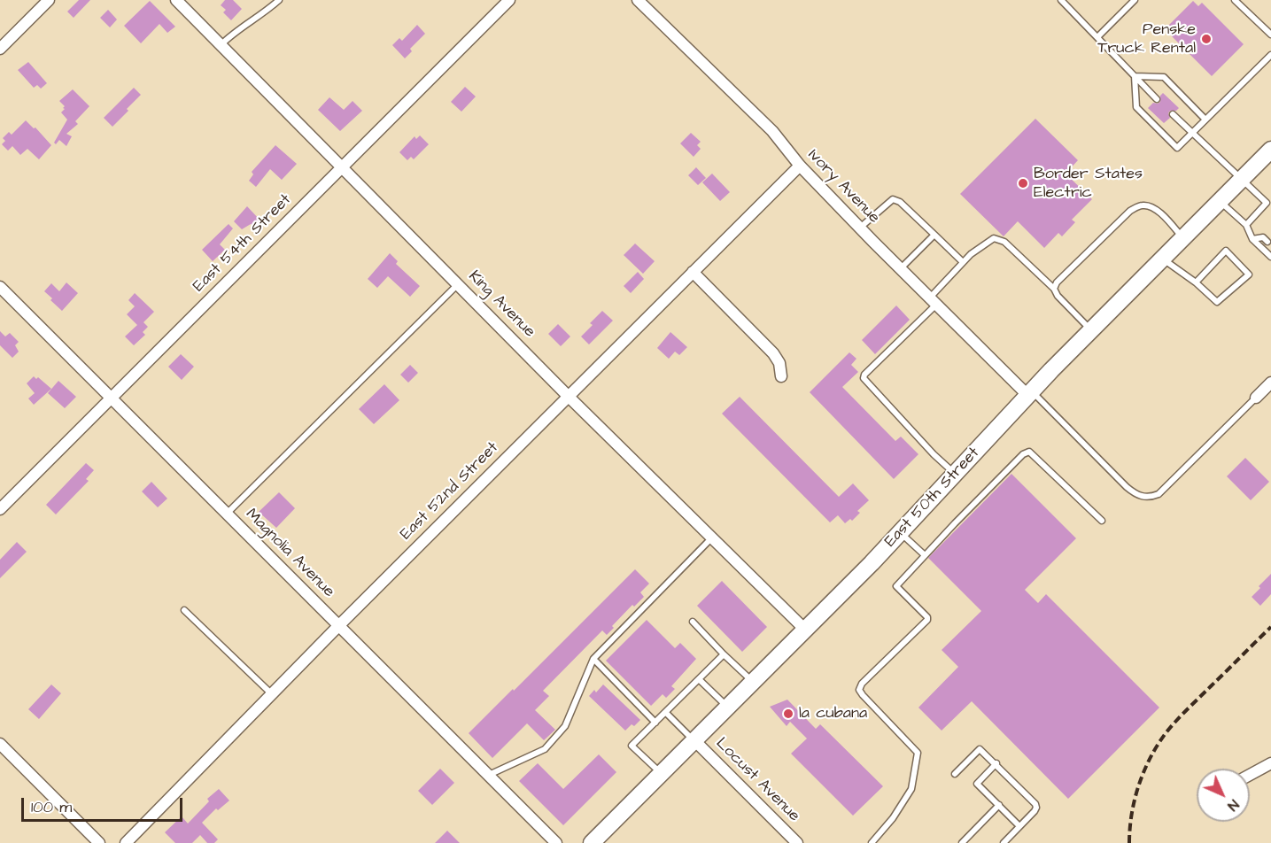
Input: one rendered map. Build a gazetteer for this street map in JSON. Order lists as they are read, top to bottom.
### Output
{
  "streets": {
    "main road": ["East 50th Street"],
    "street": [
      "Ivory Avenue",
      "East 54th Street",
      "King Avenue",
      "East 52nd Street",
      "Magnolia Avenue",
      "Locust Avenue"
    ]
  },
  "crossings": [
    ["Ivory Avenue", "East 52nd Street"],
    ["Ivory Avenue", "East 50th Street"],
    ["East 54th Street", "King Avenue"],
    ["East 54th Street", "Magnolia Avenue"],
    ["King Avenue", "East 52nd Street"],
    ["King Avenue", "East 50th Street"],
    ["East 52nd Street", "Magnolia Avenue"],
    ["East 50th Street", "Locust Avenue"]
  ],
  "places": ["Penske Truck Rental", "Border States Electric", "la cubana"],
  "scale_bar": "100 m",
  "north": "bottom right"
}
